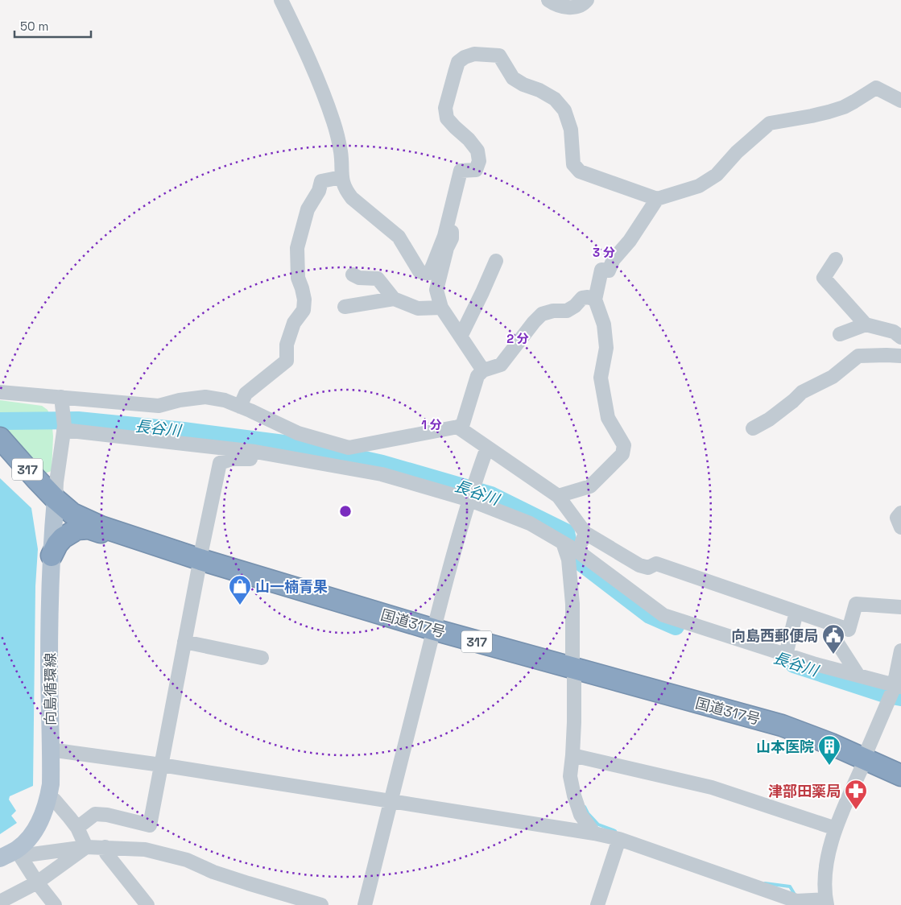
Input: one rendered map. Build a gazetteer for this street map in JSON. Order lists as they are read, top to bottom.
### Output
{
  "streets": {
    "highway": ["317", "国道317号"],
    "main road": ["向島循環線"]
  },
  "crossings": [
    ["国道317号", "向島循環線"]
  ],
  "water": ["長谷川"],
  "places": {
    "shop": ["山一楠青果"],
    "public building": ["向島西郵便局"],
    "building": ["山本医院"],
    "pharmacy": ["津部田薬局"]
  },
  "scale_bar": "50 m",
  "rings": ["3 分", "2 分", "1 分"]
}
